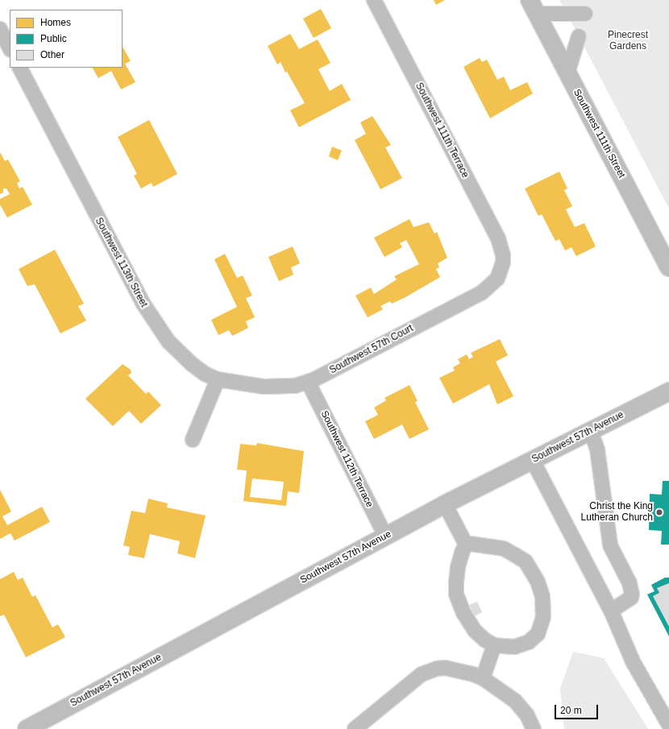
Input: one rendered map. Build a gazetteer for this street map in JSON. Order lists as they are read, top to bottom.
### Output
{
  "streets": {
    "main road": ["Southwest 111th Street", "Southwest 57th Avenue"],
    "street": [
      "Southwest 111th Terrace",
      "Southwest 113th Street",
      "Southwest 57th Court",
      "Southwest 112th Terrace"
    ]
  },
  "crossings": [
    ["Southwest 111th Terrace", "Southwest 57th Court"],
    ["Southwest 113th Street", "Southwest 57th Court"],
    ["Southwest 57th Court", "Southwest 112th Terrace"],
    ["Southwest 57th Avenue", "Southwest 112th Terrace"]
  ],
  "parks": ["Pinecrest Gardens"],
  "places": ["Christ the King Lutheran Church"],
  "legend": ["Homes", "Public", "Other"],
  "scale_bar": "20 m"
}
